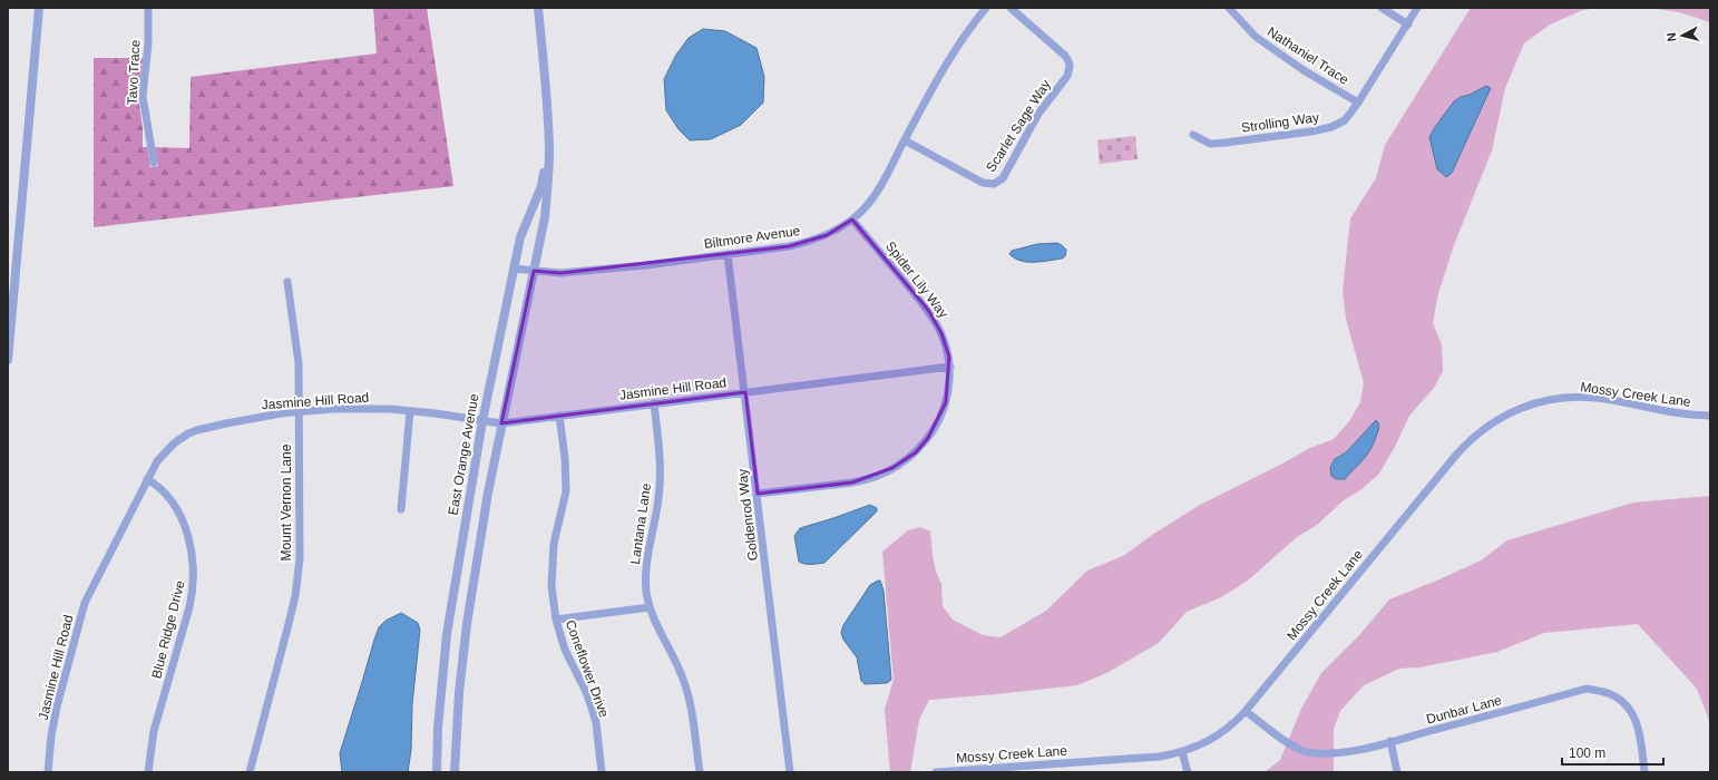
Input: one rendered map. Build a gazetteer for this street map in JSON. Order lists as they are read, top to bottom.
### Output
{
  "streets": {
    "street": [
      "Nathaniel Trace",
      "Tavo Trace",
      "Strolling Way",
      "Scarlet Sage Way",
      "Biltmore Avenue",
      "Spider Lily Way",
      "Jasmine Hill Road",
      "Mossy Creek Lane",
      "East Orange Avenue",
      "Mount Vernon Lane",
      "Goldenrod Way",
      "Lantana Lane",
      "Blue Ridge Drive",
      "Coneflower Drive",
      "Dunbar Lane"
    ]
  },
  "crossings": [
    ["Nathaniel Trace", "Strolling Way"],
    ["Scarlet Sage Way", "Biltmore Avenue"],
    ["Biltmore Avenue", "Spider Lily Way"],
    ["Biltmore Avenue", "East Orange Avenue"],
    ["Biltmore Avenue", "Goldenrod Way"],
    ["Spider Lily Way", "Jasmine Hill Road"],
    ["Spider Lily Way", "Goldenrod Way"],
    ["Jasmine Hill Road", "East Orange Avenue"],
    ["Jasmine Hill Road", "Mount Vernon Lane"],
    ["Jasmine Hill Road", "Goldenrod Way"],
    ["Jasmine Hill Road", "Lantana Lane"],
    ["Jasmine Hill Road", "Blue Ridge Drive"],
    ["Jasmine Hill Road", "Coneflower Drive"],
    ["Mossy Creek Lane", "Dunbar Lane"]
  ],
  "scale_bar": "100 m",
  "north": "left"
}
